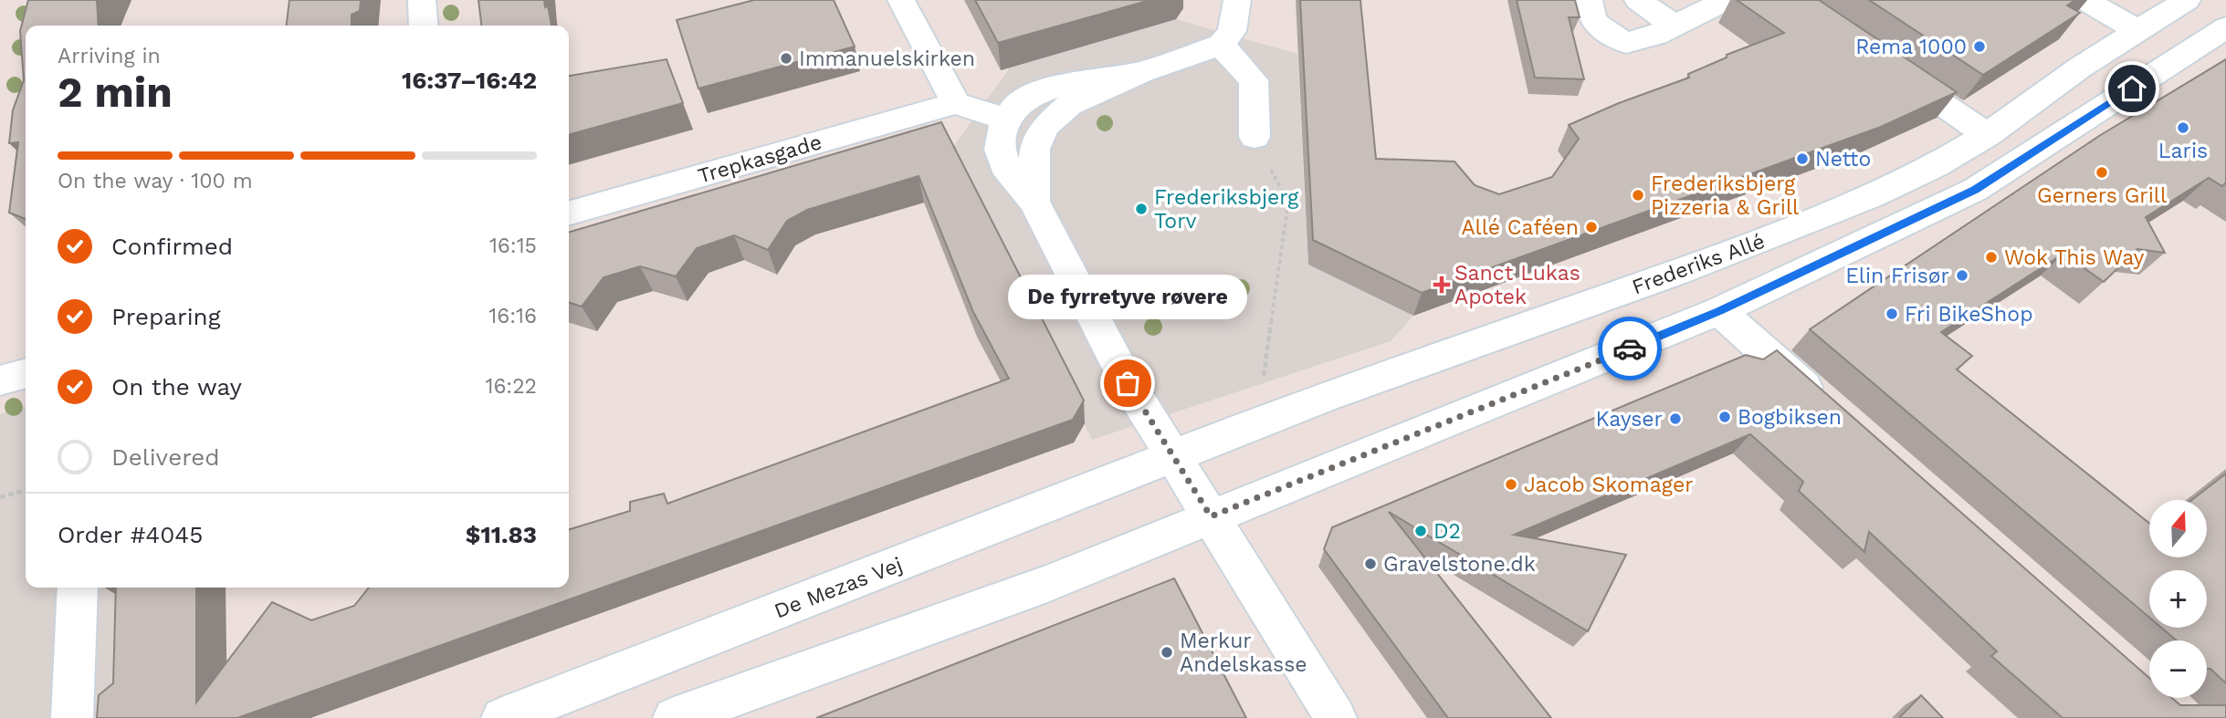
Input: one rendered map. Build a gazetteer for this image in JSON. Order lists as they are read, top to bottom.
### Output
{
  "streets": {
    "street": ["Trepkasgade", "Frederiks Allé", "De Mezas Vej"]
  },
  "crossings": [
    ["Frederiks Allé", "De Mezas Vej"]
  ],
  "places": {
    "other": [
      "Rema 1000",
      "Immanuelskirken",
      "Laris",
      "Netto",
      "Gerners Grill",
      "Frederiksbjerg Pizzeria & Grill",
      "Frederiksbjerg Torv",
      "Allé Caféen",
      "Wok This Way",
      "Elin Frisør",
      "Fri BikeShop",
      "De fyrretyve røvere",
      "Bogbiksen",
      "Kayser",
      "Jacob Skomager",
      "D2",
      "Gravelstone.dk",
      "Merkur Andelskasse"
    ],
    "health": ["Sanct Lukas Apotek"]
  },
  "north": "top",
  "page": {
    "heading": ["2 min", "Arriving in", "16:37–16:42"],
    "panel": ["Order #4045", "$11.83"],
    "bar": "On the way · 100 m",
    "list": [
      ["Confirmed", "16:15"],
      ["Preparing", "16:16"],
      ["On the way", "16:22"],
      "Delivered"
    ],
    "bubble": "De fyrretyve røvere",
    "map_buttons": ["+", "−"]
  }
}
